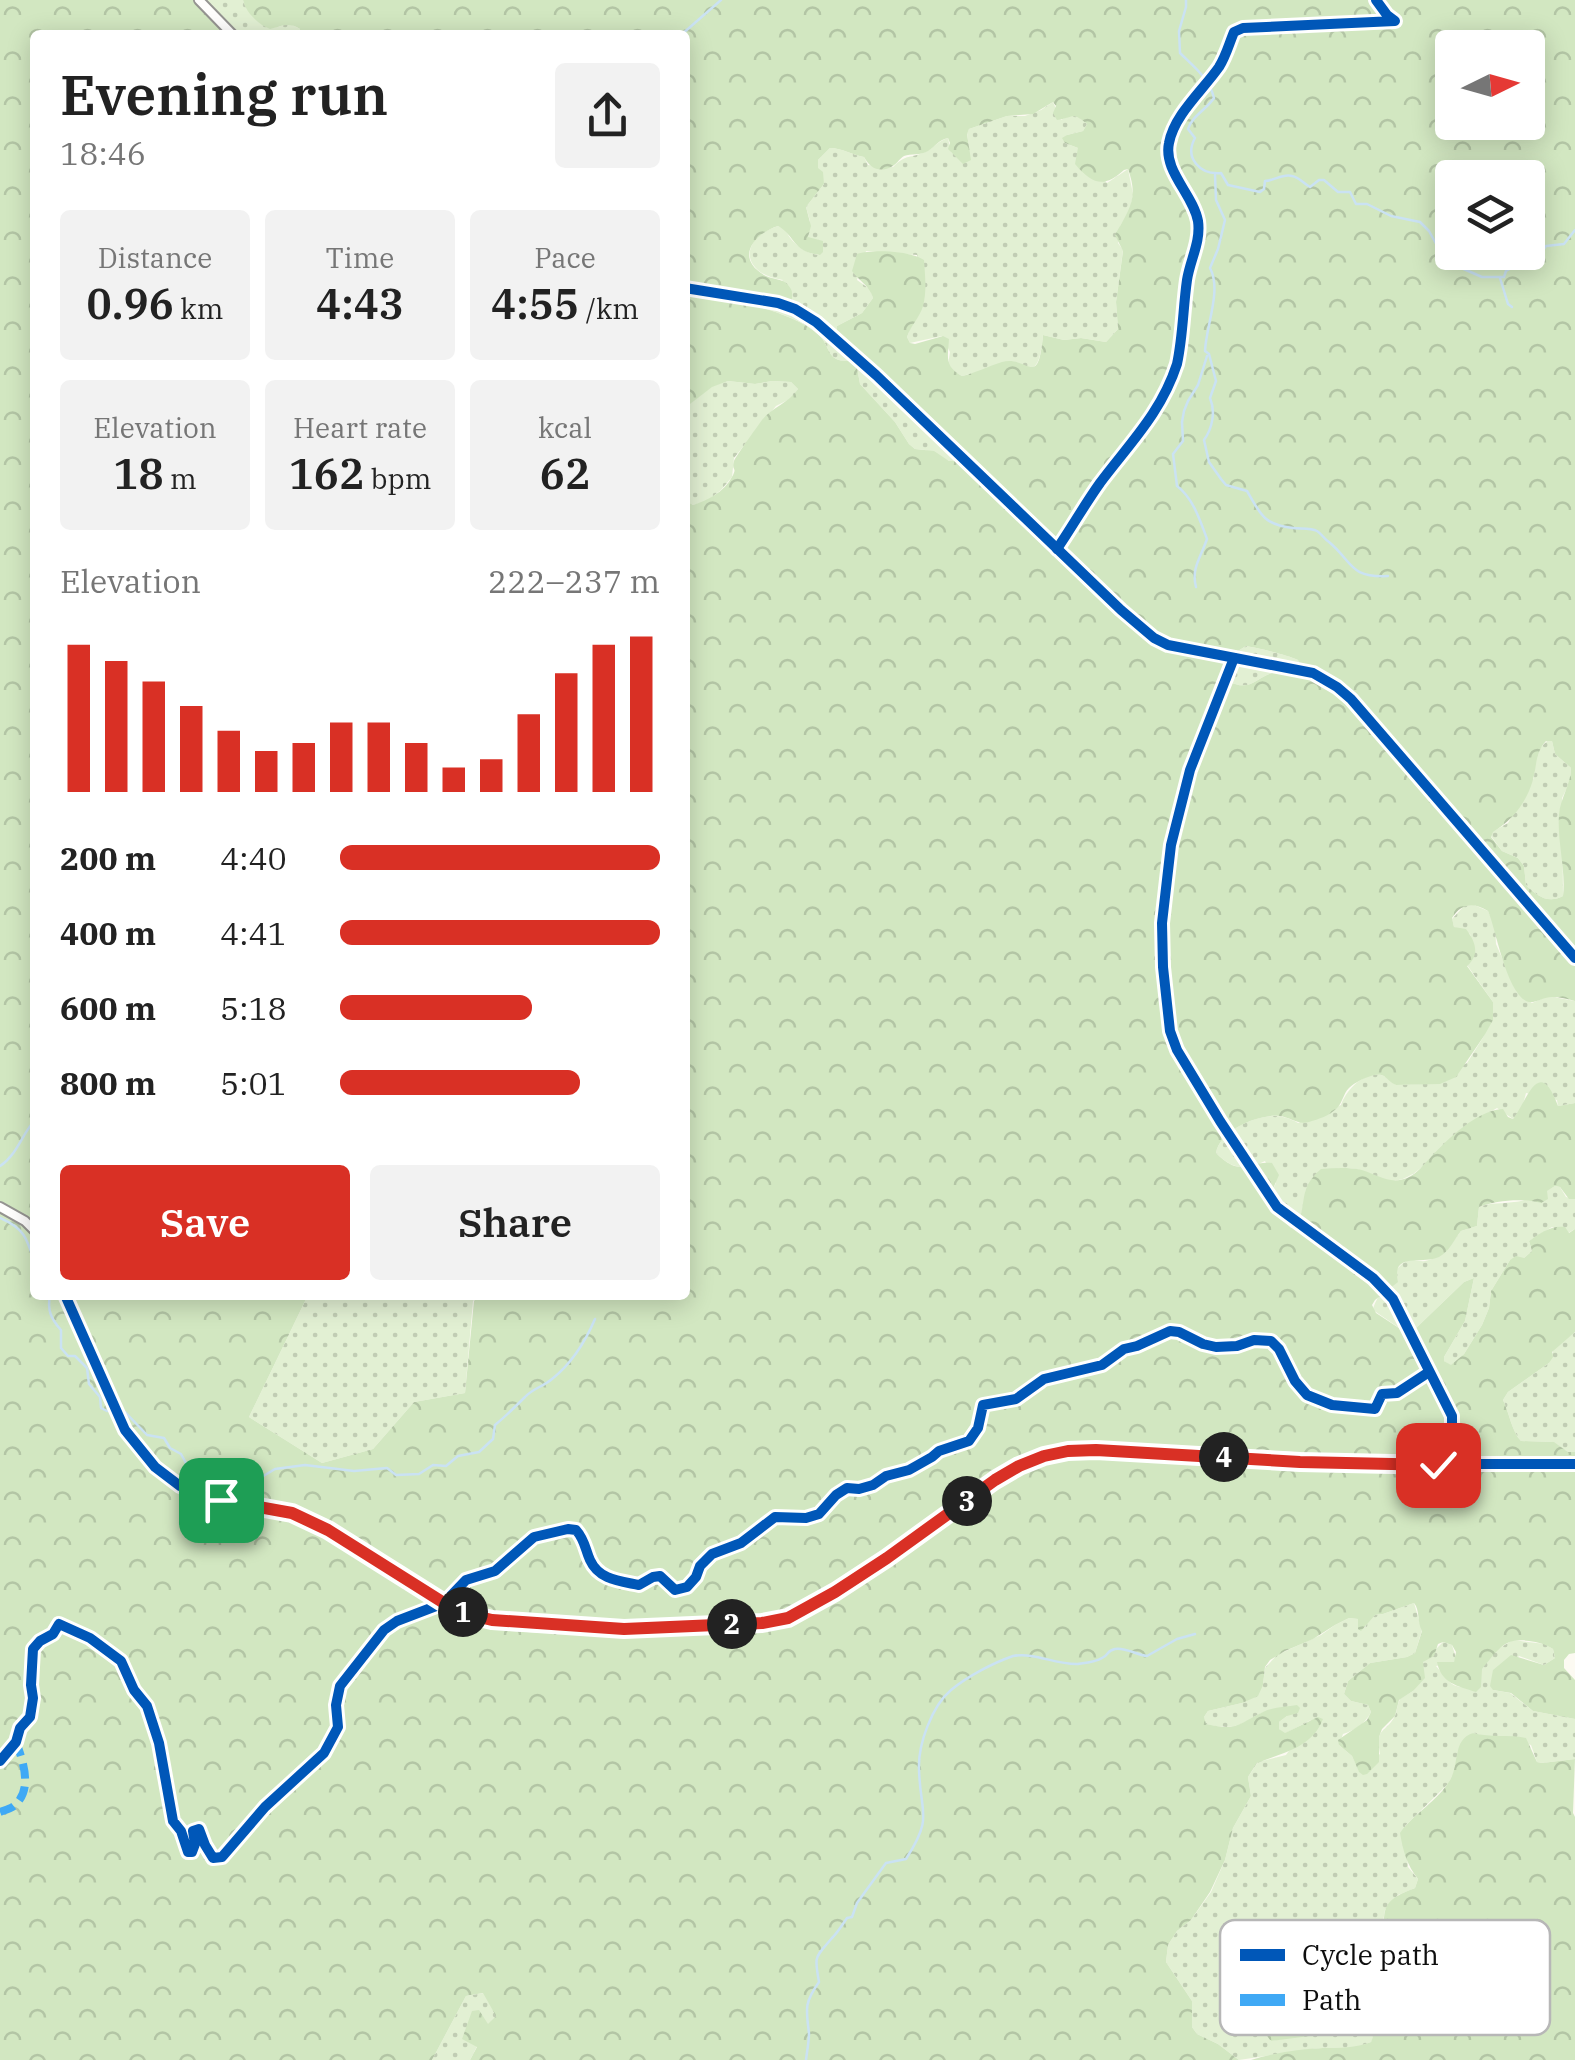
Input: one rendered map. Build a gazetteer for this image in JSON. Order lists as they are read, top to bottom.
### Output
{
  "legend": ["Cycle path", "Path"],
  "north": "right",
  "page": {
    "heading": ["Evening run", "18:46"],
    "stats": [
      ["Distance", "0.96 km"],
      ["Time", "4:43"],
      ["Pace", "4:55 /km"],
      ["Elevation", "18 m"],
      ["Heart rate", "162 bpm"],
      ["kcal", "62"]
    ],
    "chart": ["Elevation", "222–237 m"],
    "list": [
      {
        "name": "200 m",
        "note": "4:40"
      },
      {
        "name": "400 m",
        "note": "4:41"
      },
      {
        "name": "600 m",
        "note": "5:18"
      },
      {
        "name": "800 m",
        "note": "5:01"
      }
    ],
    "buttons": ["Save", "Share"],
    "pins": [
      "4",
      "3",
      "1",
      "2"
    ]
  }
}
